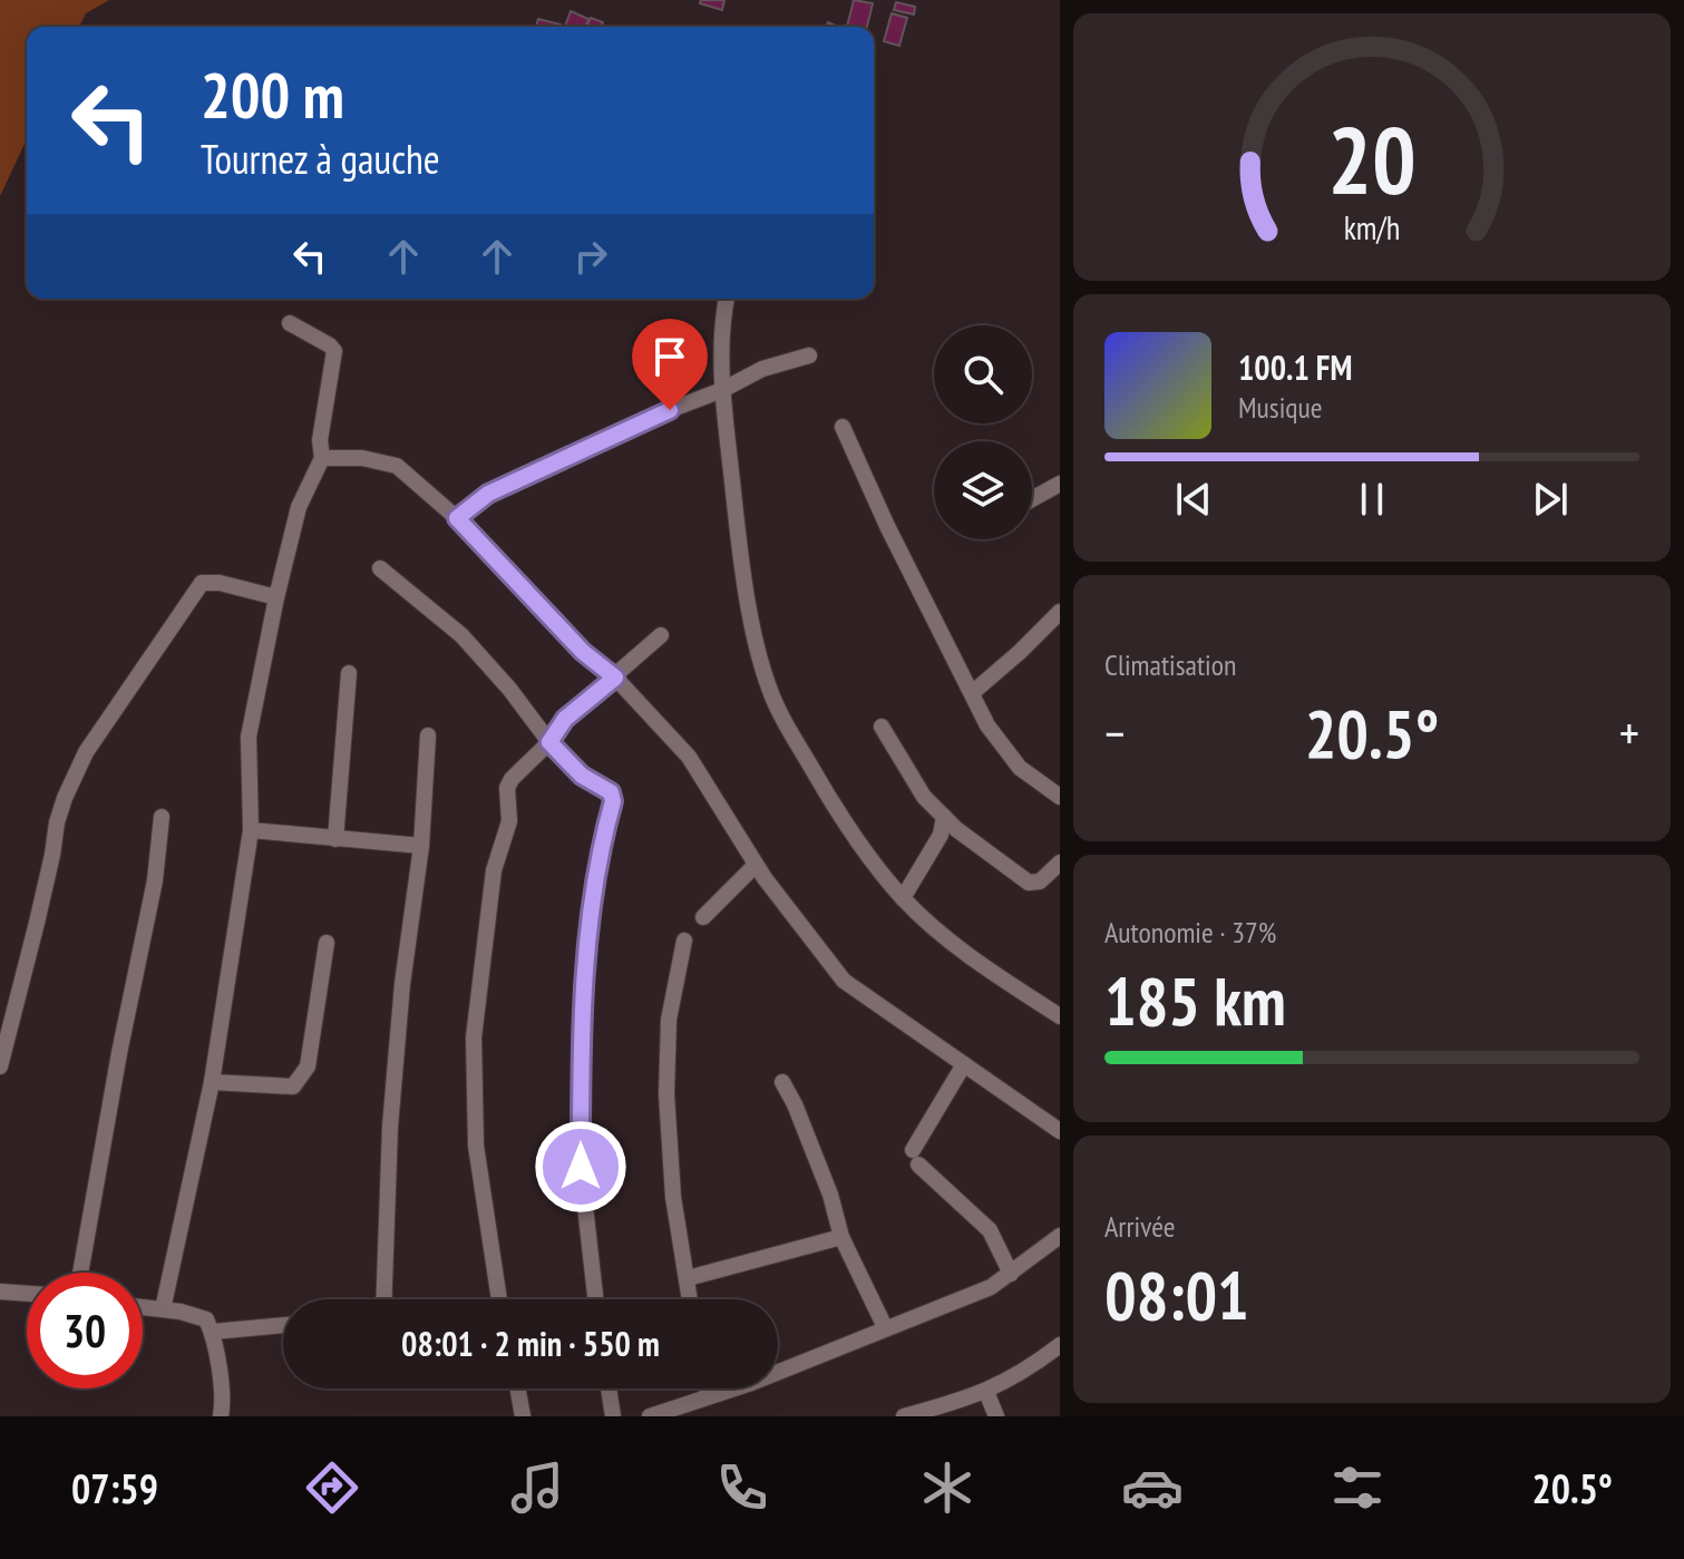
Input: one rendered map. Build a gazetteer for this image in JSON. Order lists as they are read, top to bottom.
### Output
{
  "page": {
    "turn": ["200 m", "Tournez à gauche"],
    "song": ["100.1 FM", "Musique"],
    "tile": [
      "Climatisation",
      ["Autonomie · 37%", "185 km"],
      ["Arrivée", "08:01"]
    ],
    "heat": ["−", "20.5°", "+"],
    "limit": "30",
    "trip": "08:01 · 2 min · 550 m",
    "tabs": ["07:59", "20.5°"],
    "gauge": ["20", "km/h"]
  }
}
